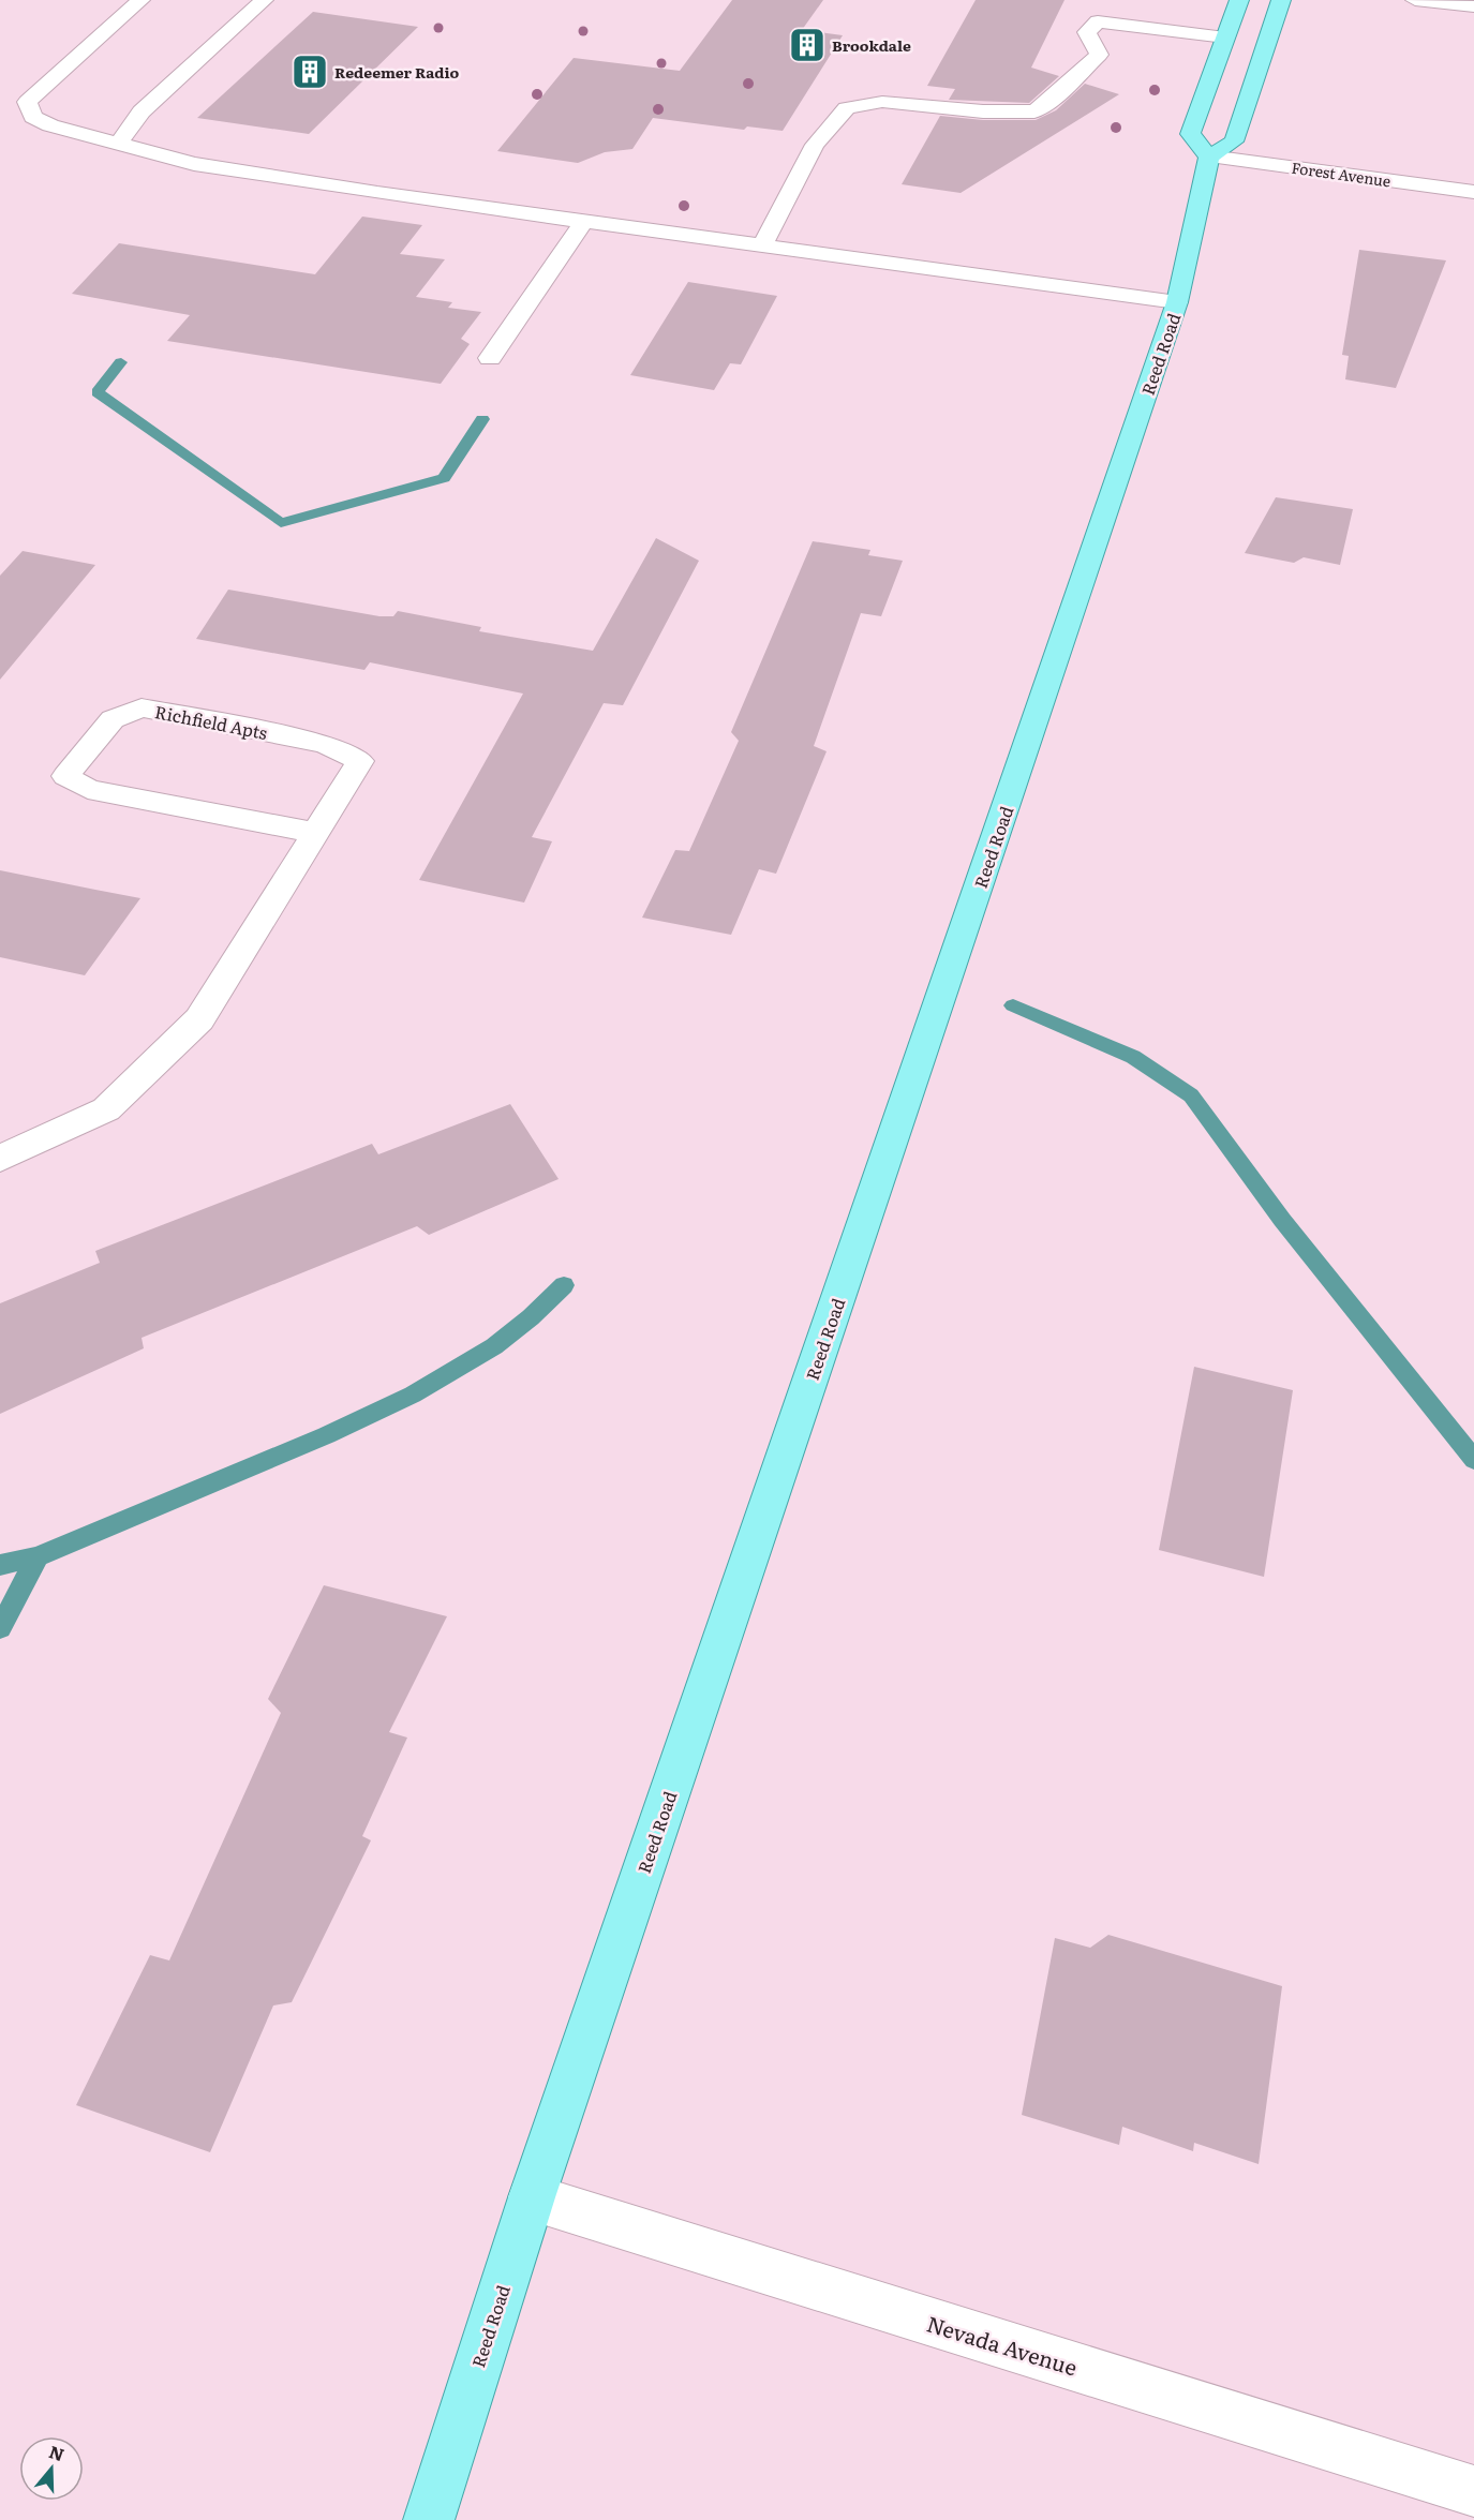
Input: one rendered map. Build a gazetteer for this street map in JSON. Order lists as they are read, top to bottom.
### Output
{
  "streets": {
    "main road": ["Reed Road"],
    "street": ["Forest Avenue", "Richfield Apts", "Nevada Avenue"]
  },
  "crossings": [
    ["Forest Avenue", "Reed Road"],
    ["Reed Road", "Nevada Avenue"]
  ],
  "places": {
    "building": ["Brookdale", "Redeemer Radio"]
  },
  "north": "top"
}
